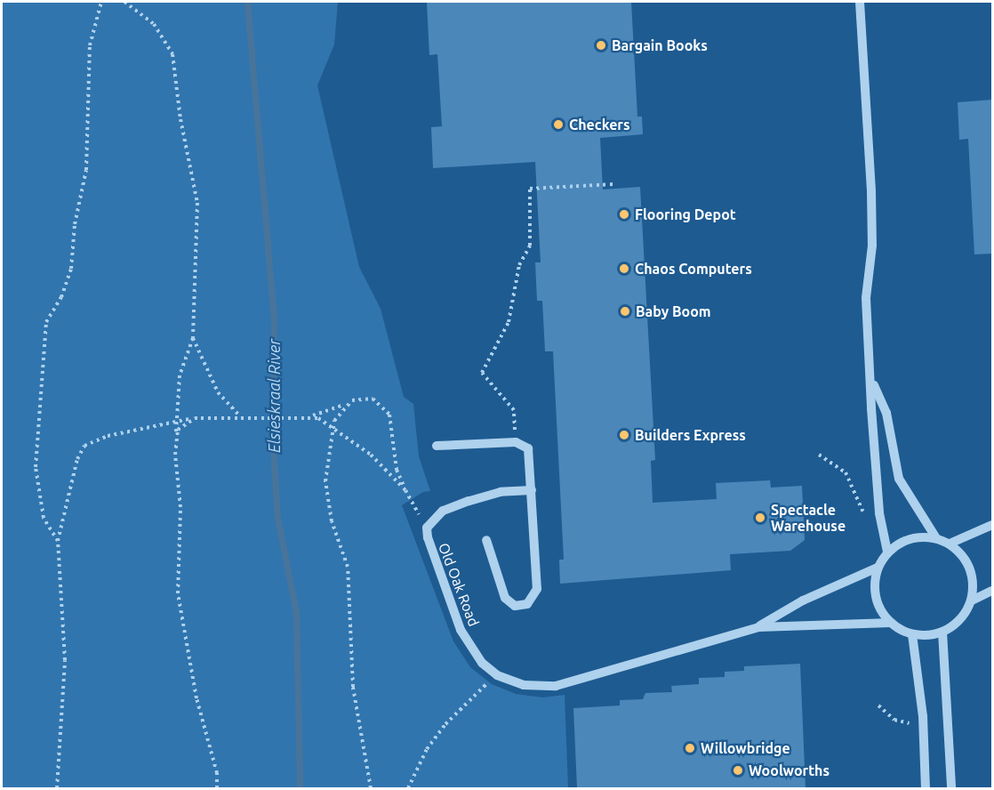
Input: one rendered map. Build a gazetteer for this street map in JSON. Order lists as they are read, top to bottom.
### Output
{
  "streets": {
    "street": ["Old Oak Road"]
  },
  "water": ["Elsieskraal River"],
  "places": [
    "Bargain Books",
    "Checkers",
    "Flooring Depot",
    "Chaos Computers",
    "Baby Boom",
    "Builders Express",
    "Spectacle Warehouse",
    "Willowbridge",
    "Woolworths"
  ]
}
